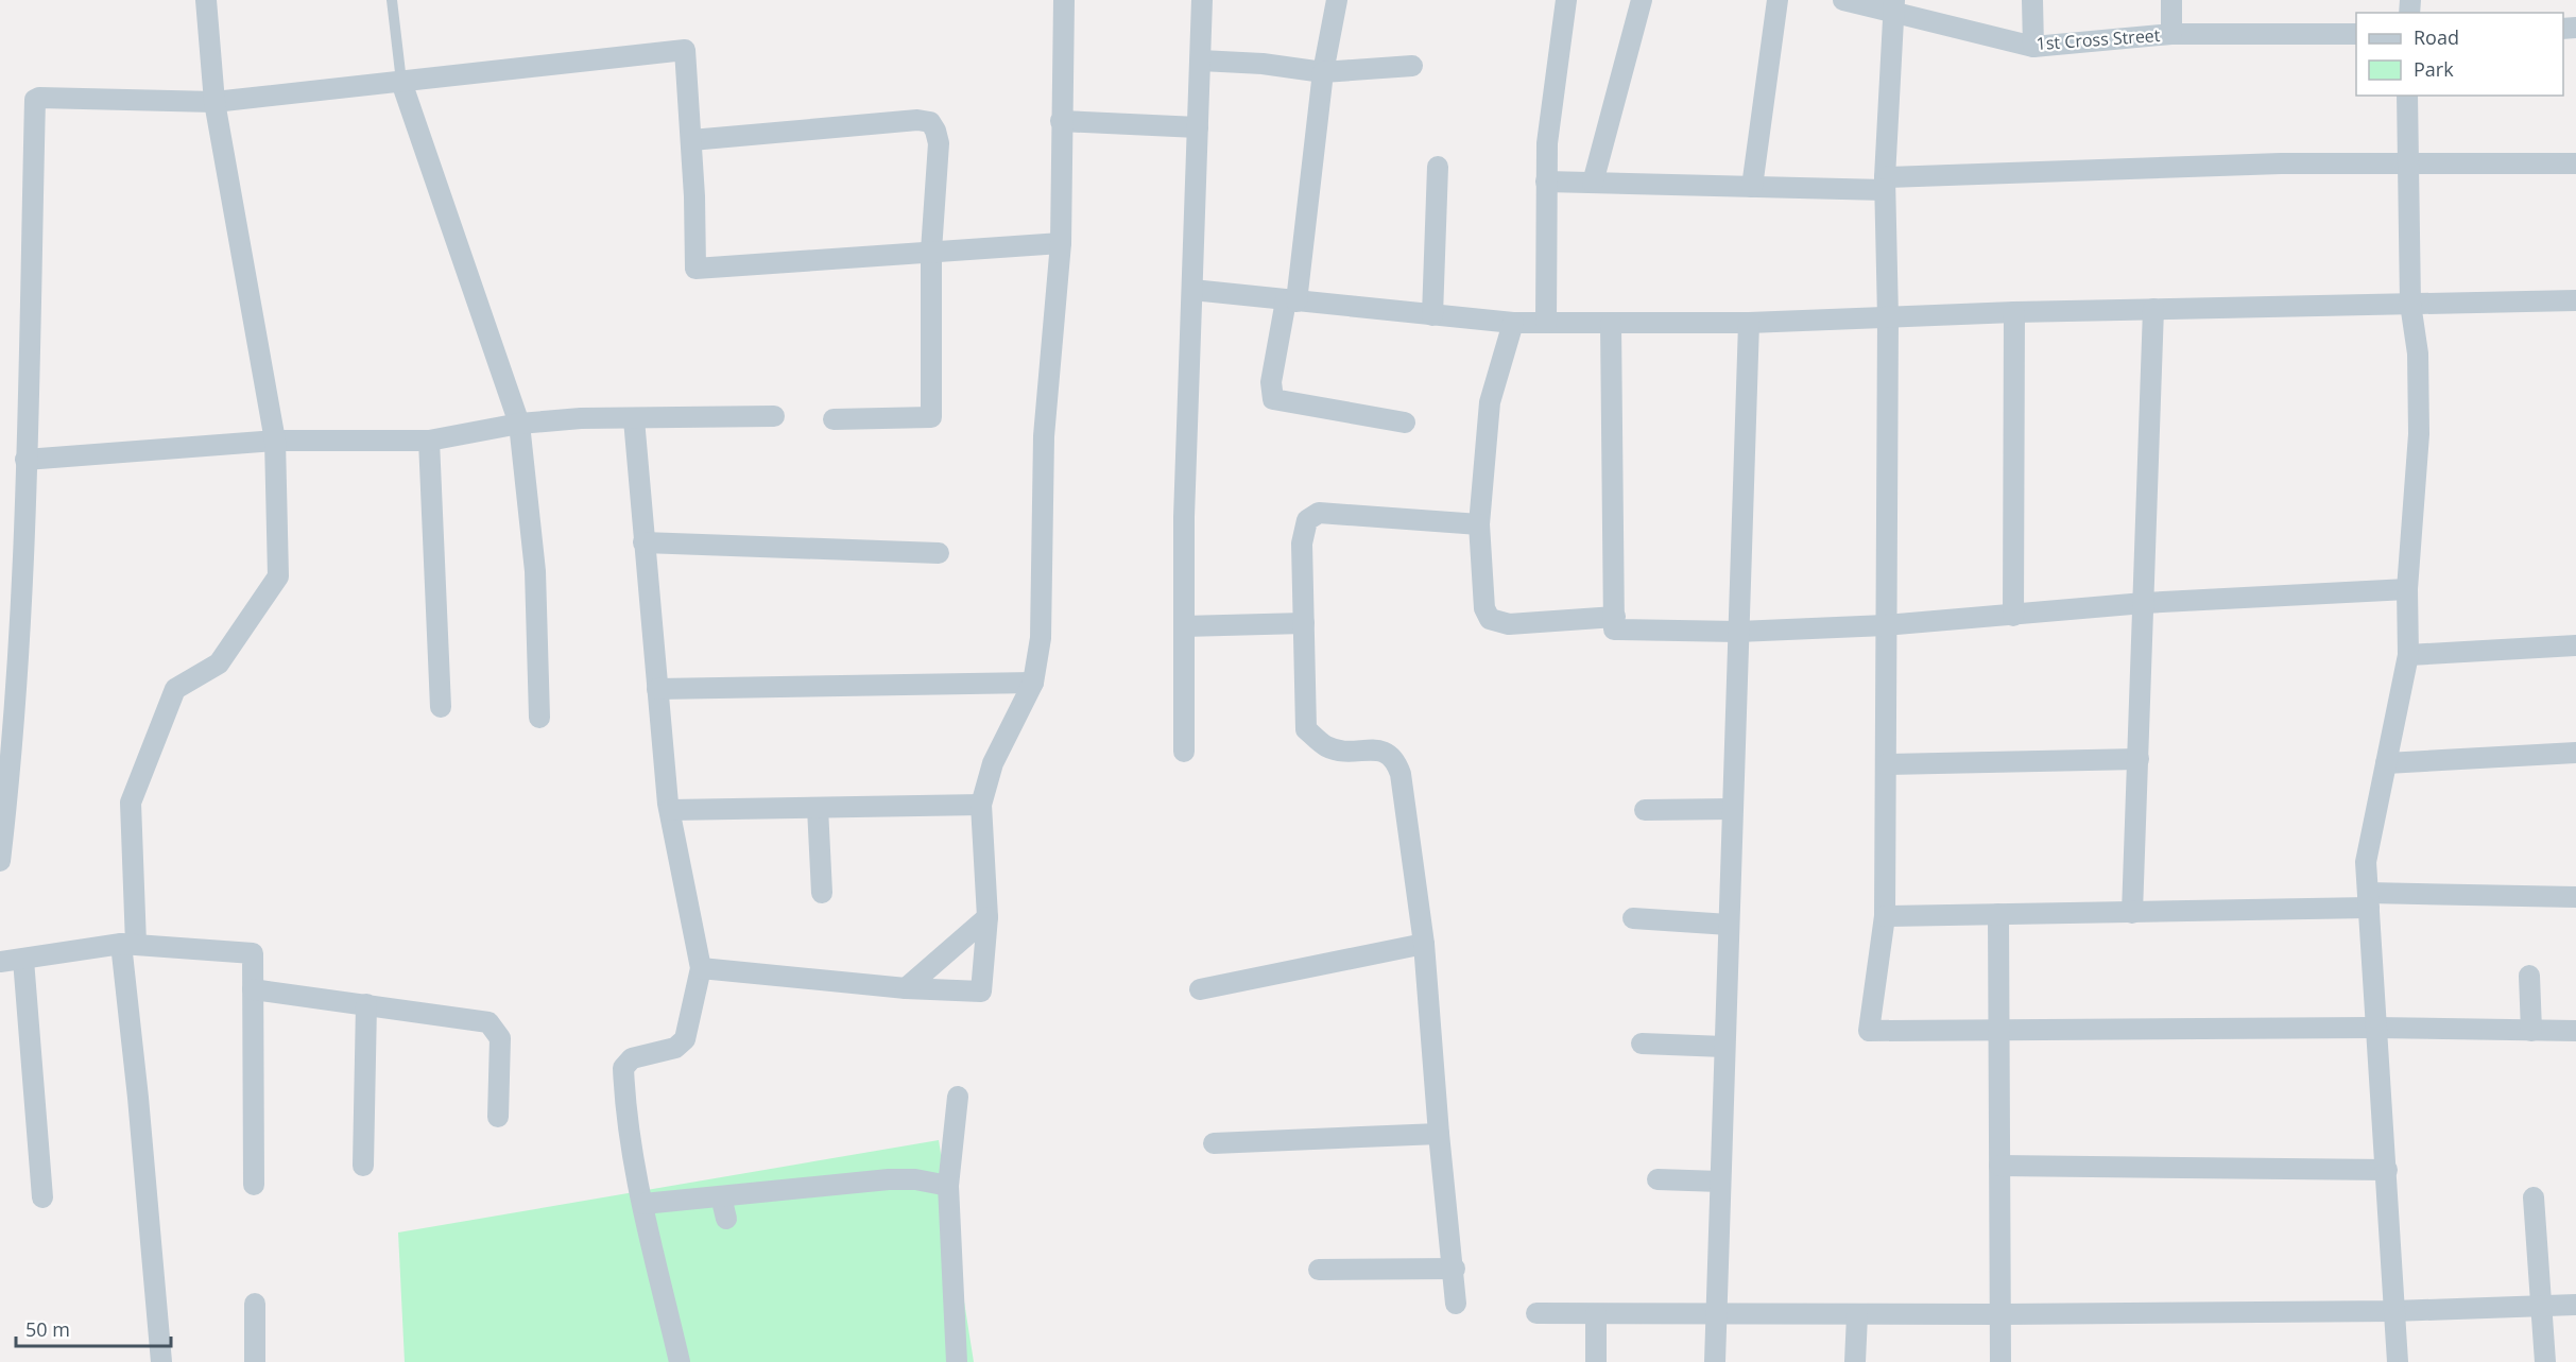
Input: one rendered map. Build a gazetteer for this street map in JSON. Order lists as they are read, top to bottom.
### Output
{
  "streets": {
    "street": ["1st Cross Street"]
  },
  "legend": ["Road", "Park"],
  "scale_bar": "50 m"
}
